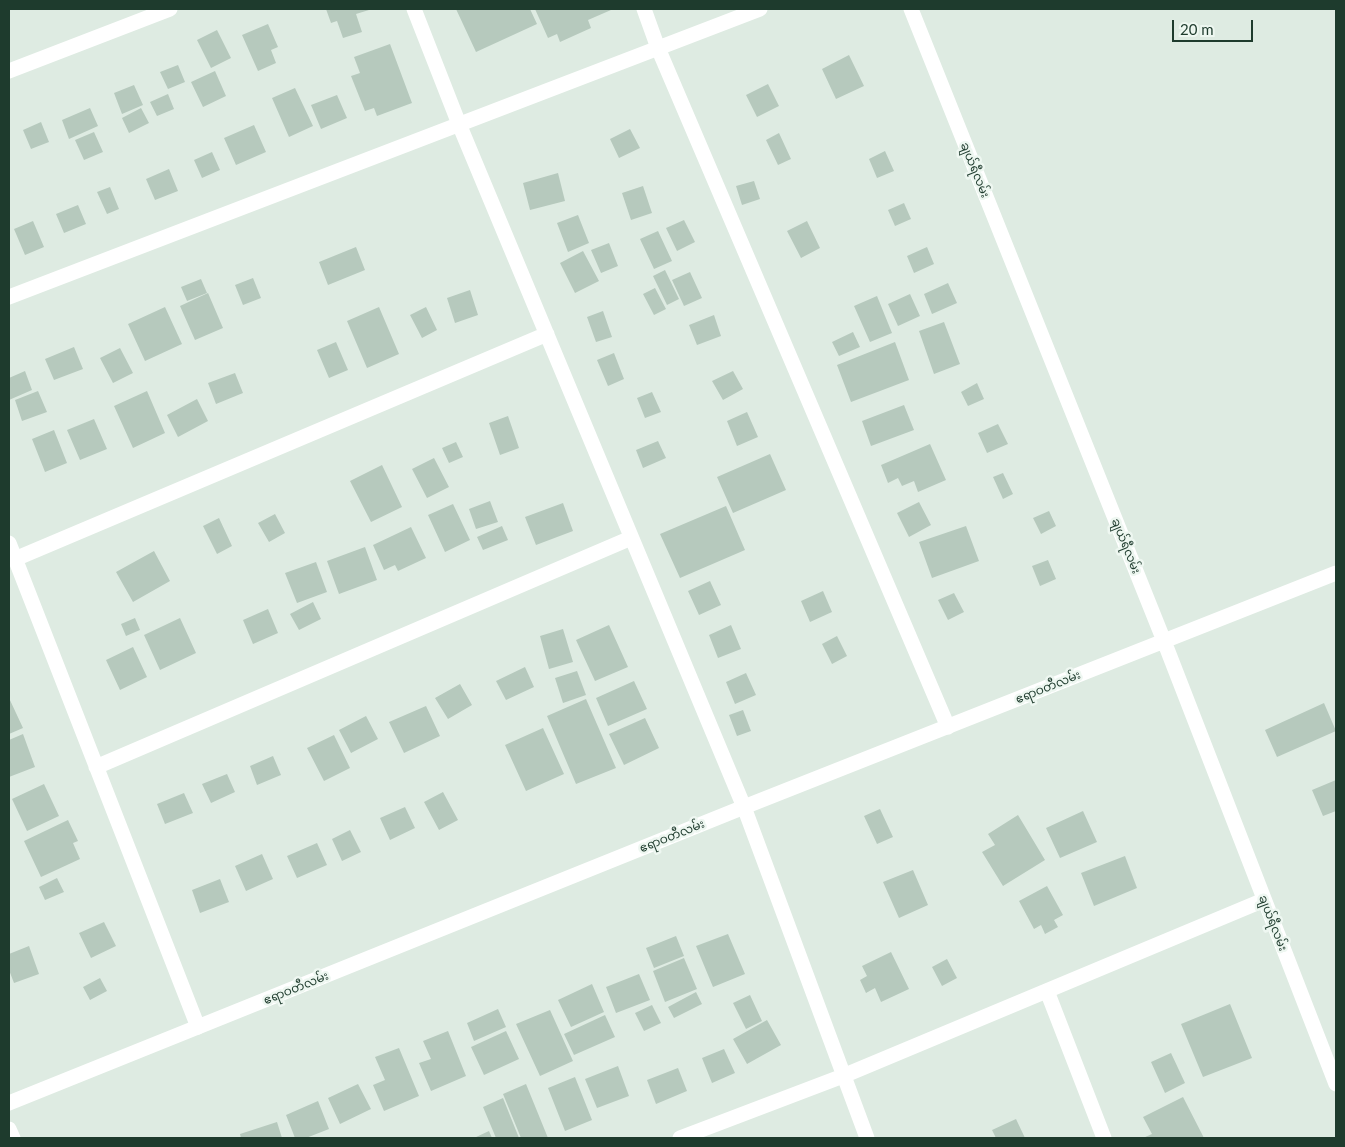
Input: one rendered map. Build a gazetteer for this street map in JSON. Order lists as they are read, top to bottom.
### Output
{
  "streets": {
    "street": ["ချယ်ရီလမ်း", "ဧရာဝတီလမ်း"]
  },
  "crossings": [
    ["ချယ်ရီလမ်း", "ဧရာဝတီလမ်း"]
  ],
  "scale_bar": "20 m"
}
